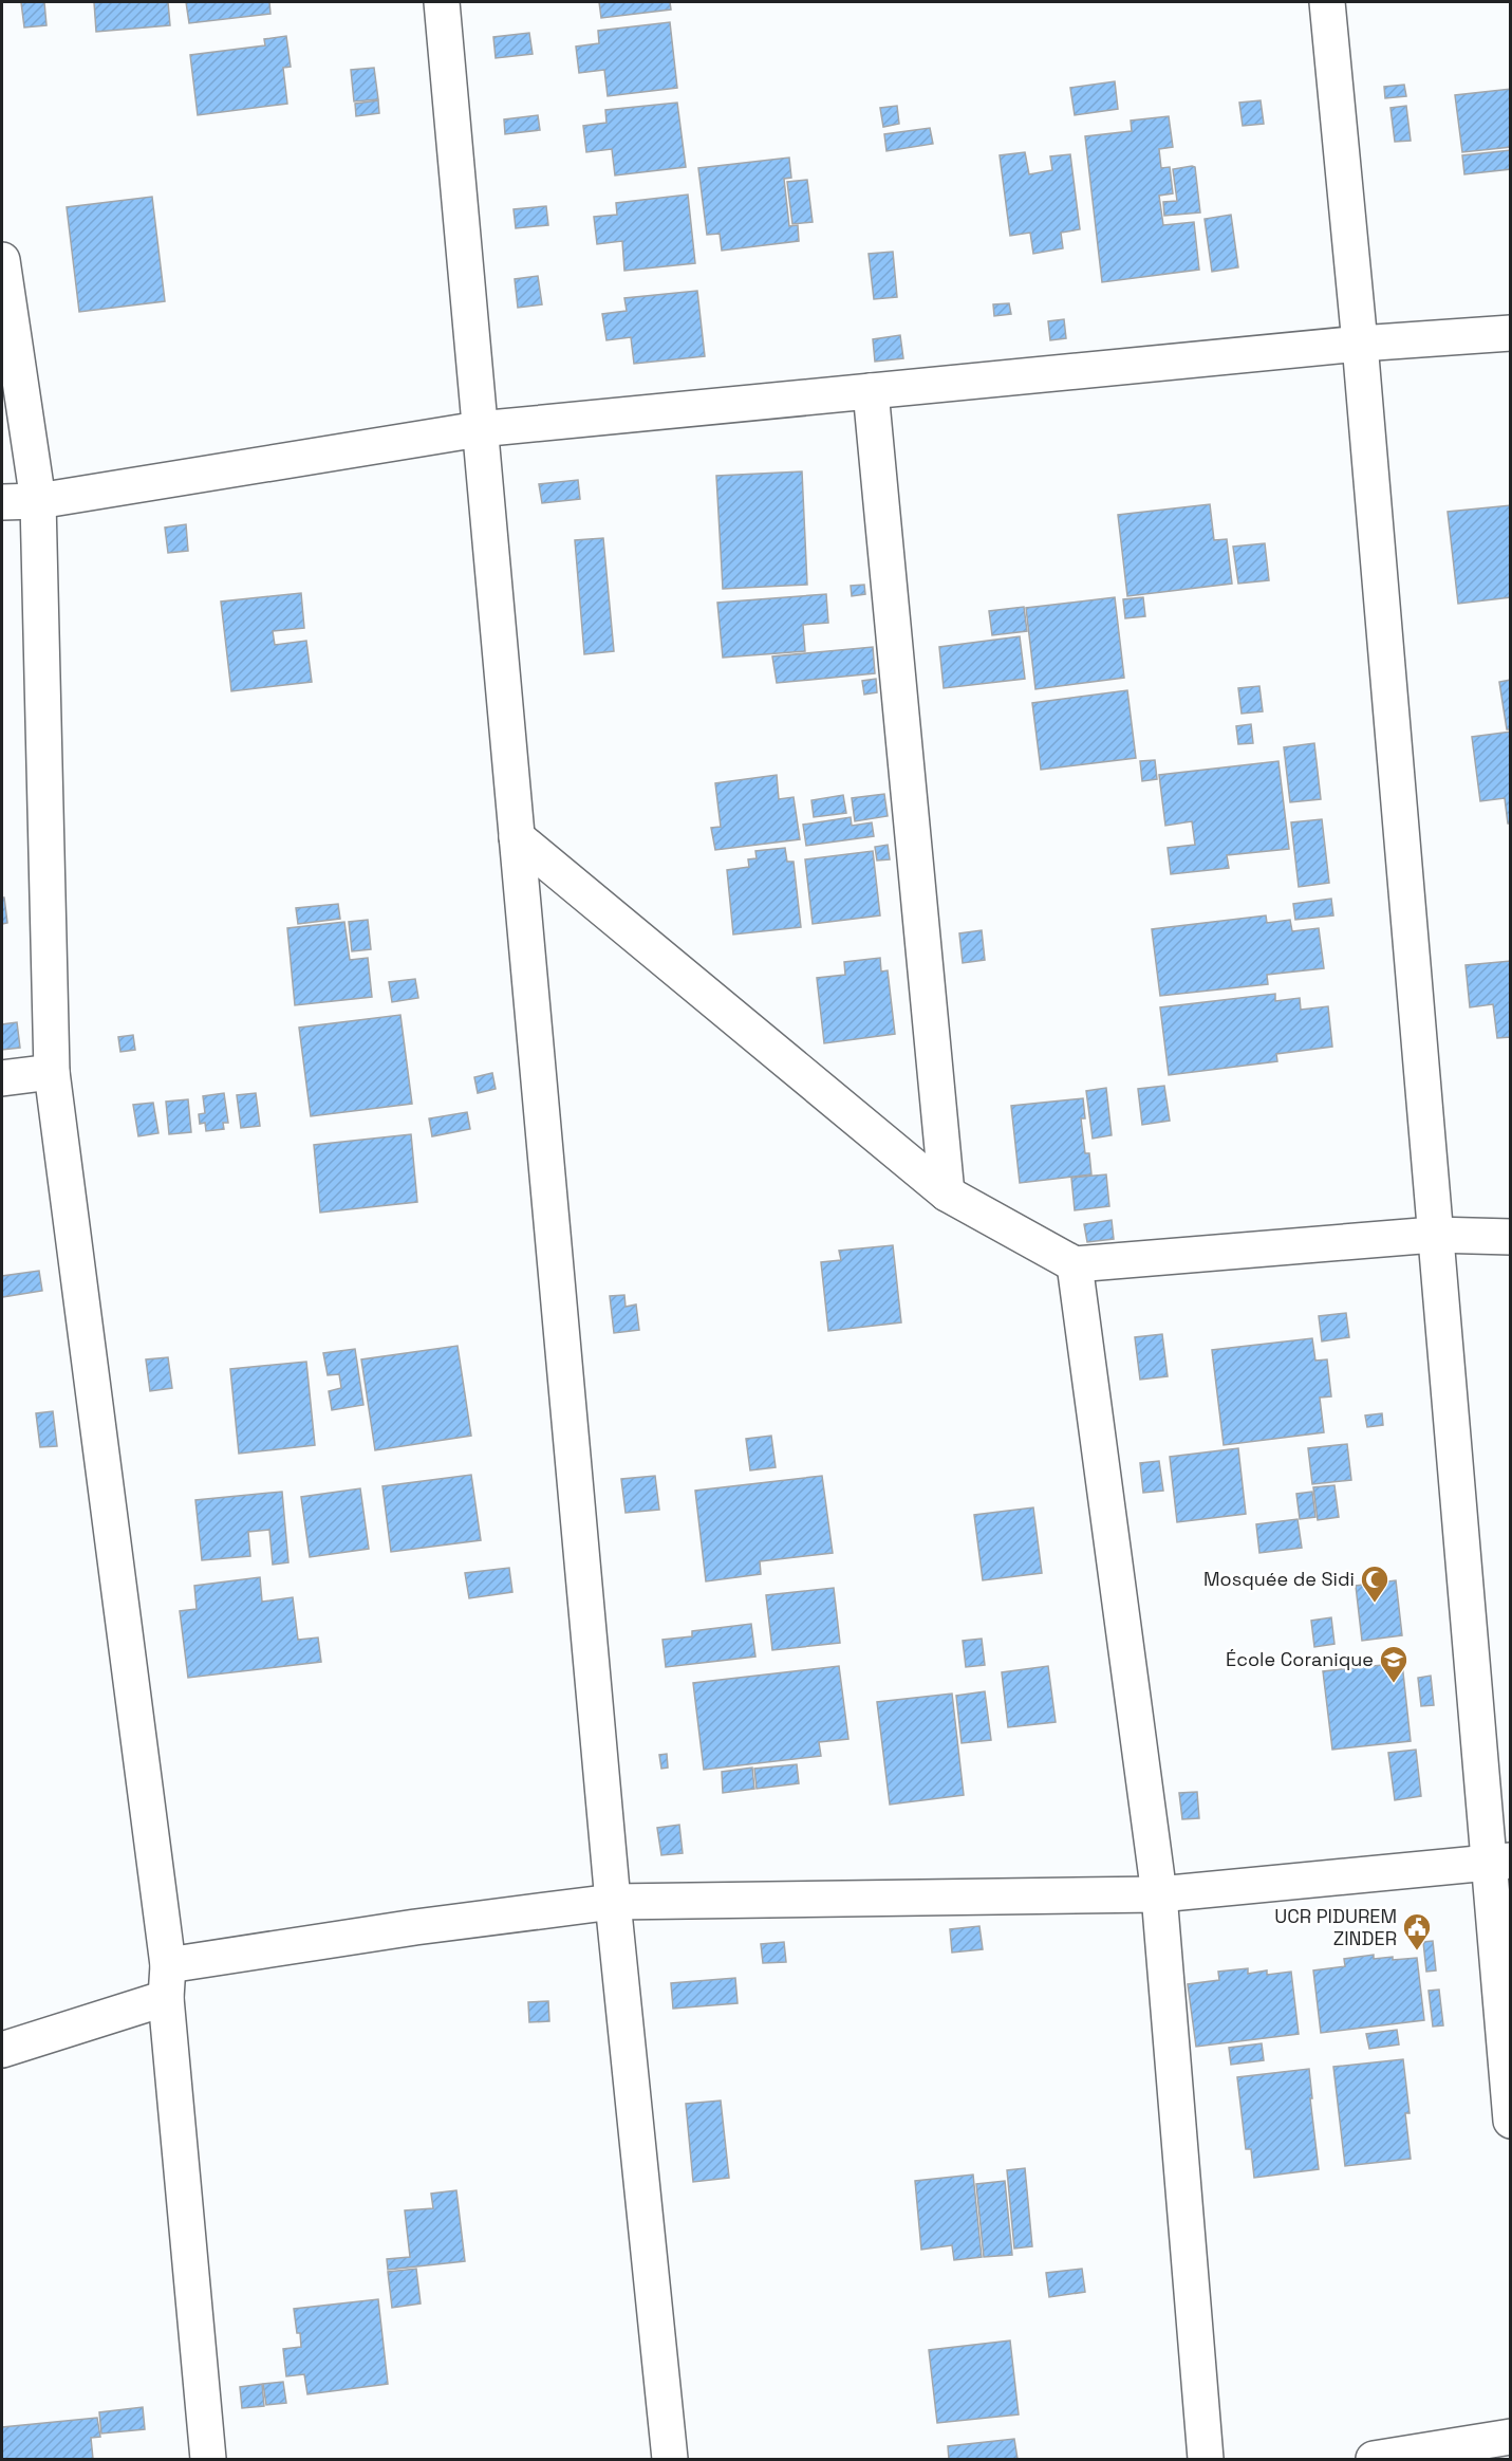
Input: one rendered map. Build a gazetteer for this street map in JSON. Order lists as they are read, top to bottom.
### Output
{
  "places": {
    "mosque": ["Mosquée de Sidi"],
    "school or university": ["École Coranique"],
    "public building": ["UCR PIDUREM ZINDER"]
  }
}
